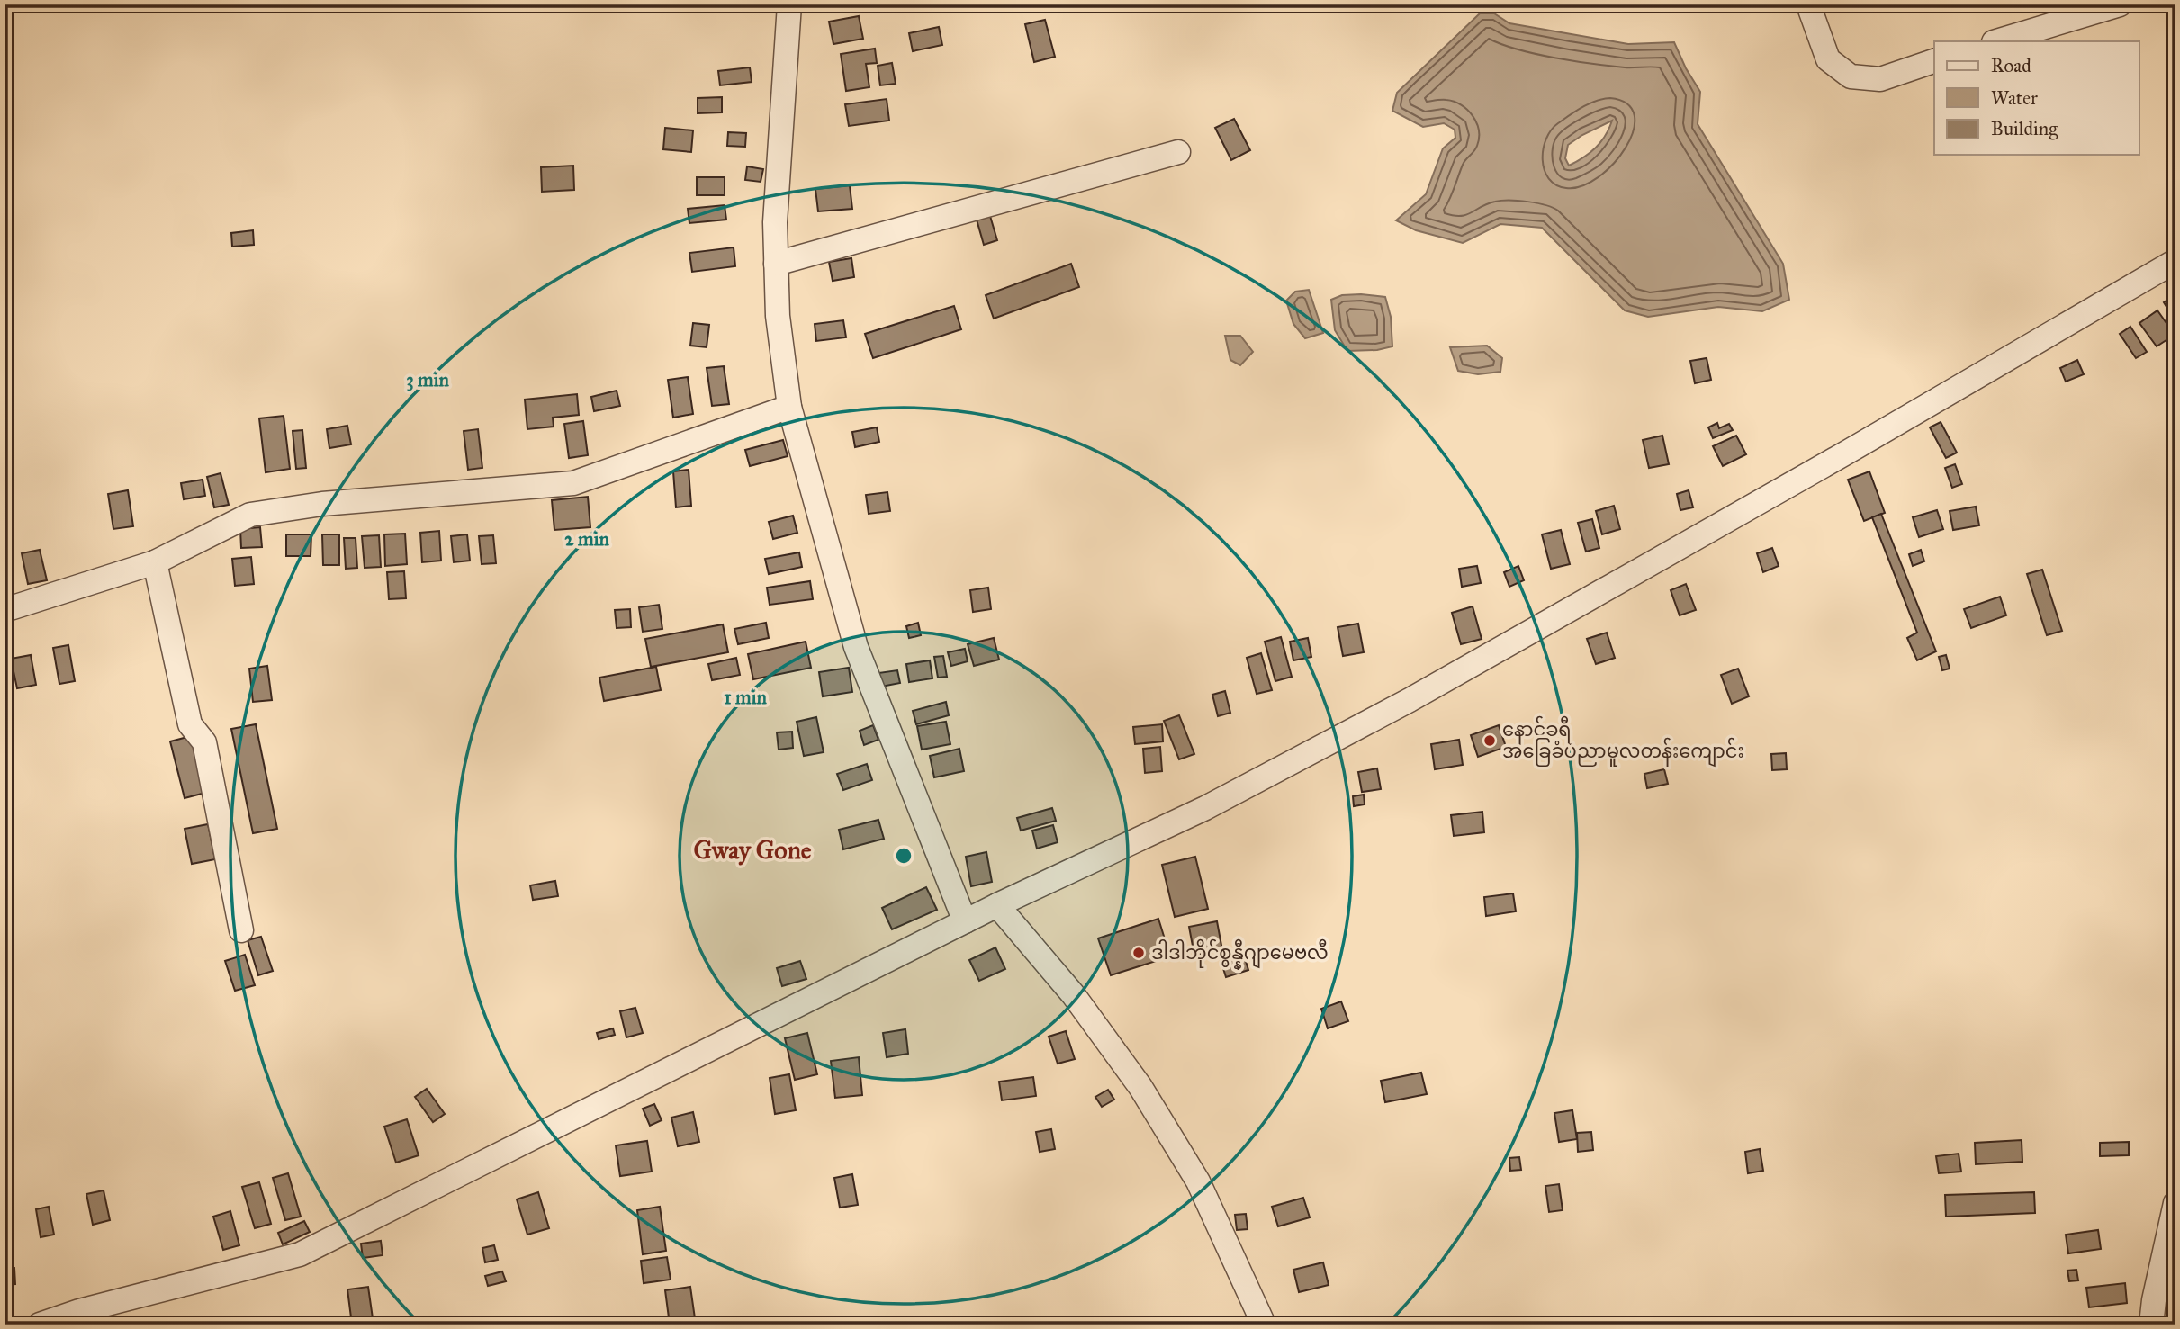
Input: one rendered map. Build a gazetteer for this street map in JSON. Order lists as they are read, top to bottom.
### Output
{
  "districts": ["Gway Gone"],
  "places": ["နောင်ခရီ အခြေခံပညာမူလတန်းကျောင်း", "ဒါဒါဘိုင်စွန္နီဂျာမေဗလီ"],
  "legend": ["Road", "Water", "Building"],
  "rings": ["3 min", "2 min", "1 min"]
}
